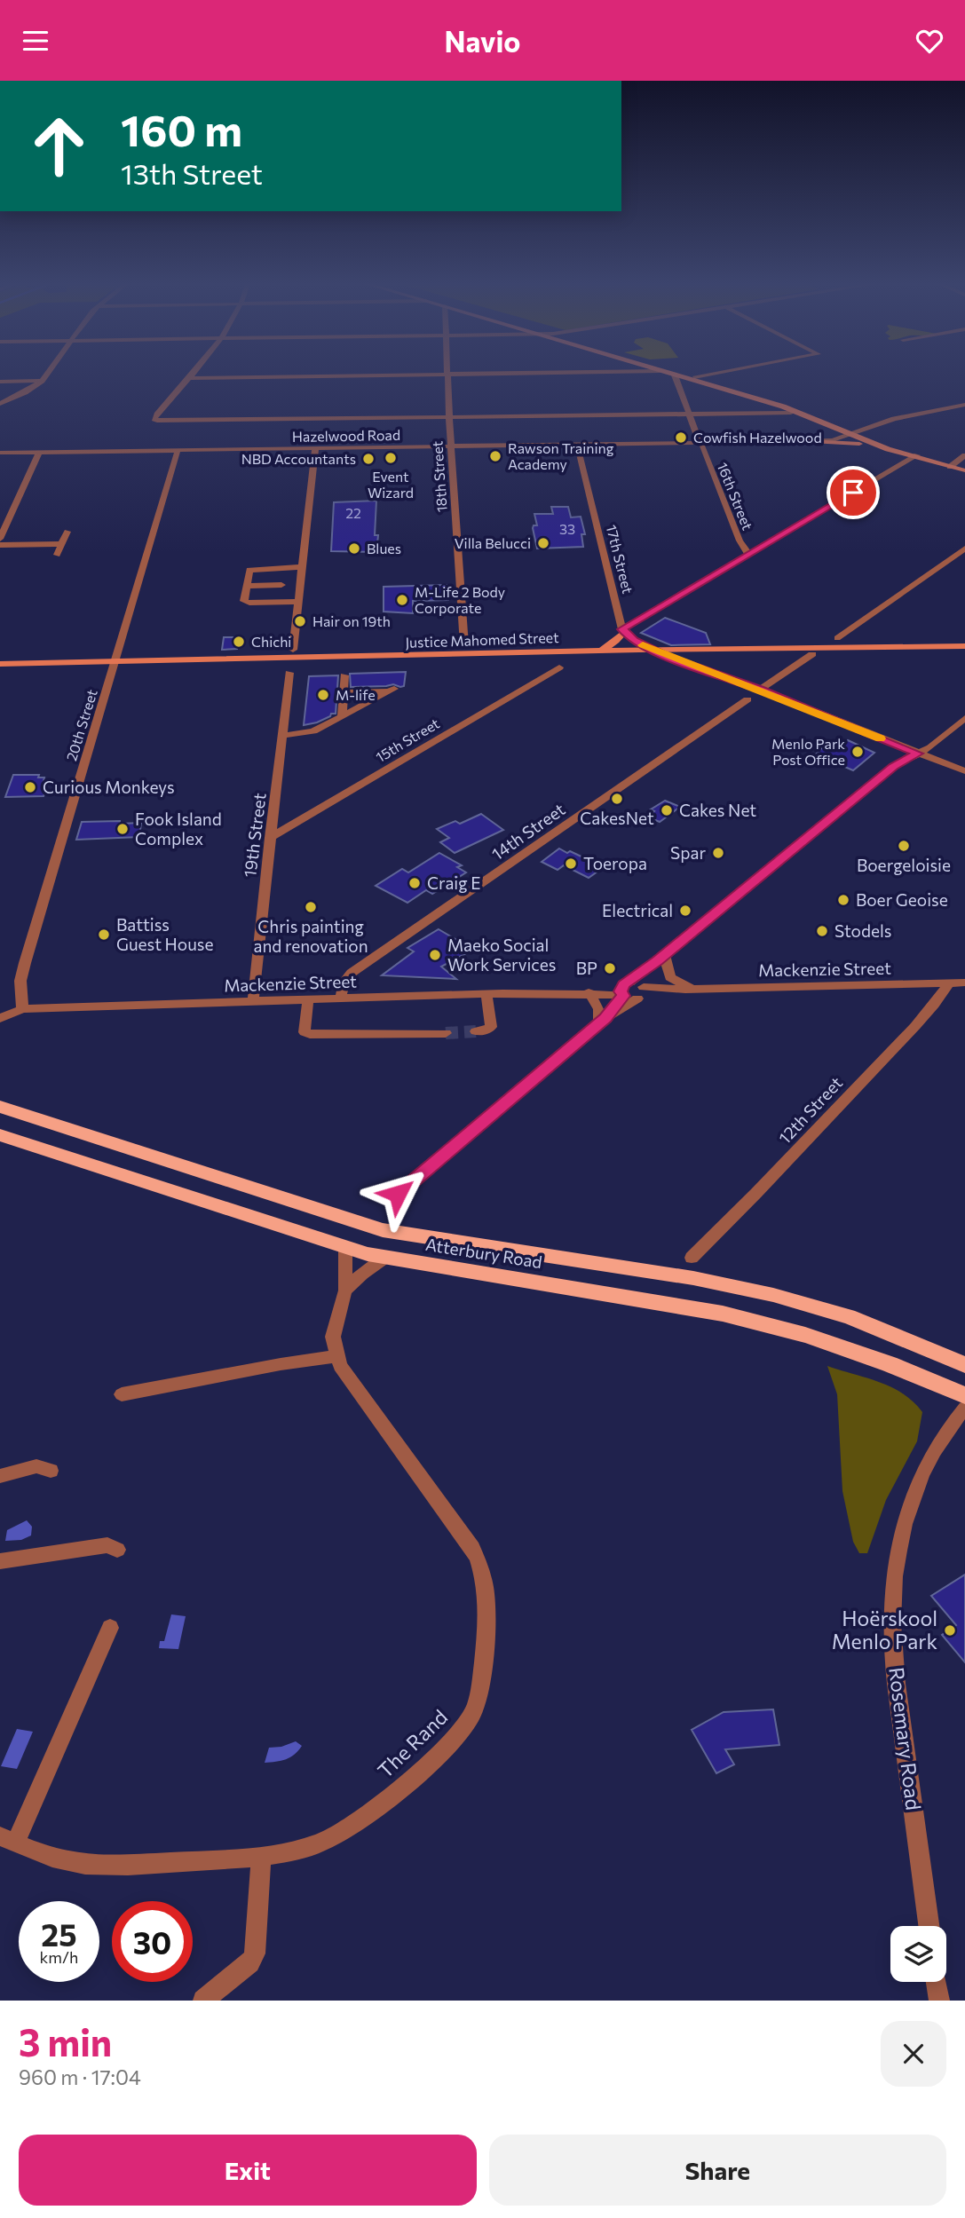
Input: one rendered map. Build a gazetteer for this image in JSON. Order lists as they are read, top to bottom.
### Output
{
  "streets": {
    "main road": ["Justice Mahomed Street", "Atterbury Road"],
    "street": [
      "Hazelwood Road",
      "18th Street",
      "16th Street",
      "17th Street",
      "20th Street",
      "15th Street",
      "14th Street",
      "19th Street",
      "Mackenzie Street",
      "12th Street",
      "Rosemary Road",
      "The Rand"
    ]
  },
  "crossings": [
    ["Hazelwood Road", "18th Street"],
    ["Hazelwood Road", "16th Street"],
    ["Hazelwood Road", "17th Street"],
    ["Hazelwood Road", "20th Street"],
    ["Justice Mahomed Street", "20th Street"],
    ["20th Street", "Mackenzie Street"],
    ["15th Street", "19th Street"],
    ["14th Street", "Mackenzie Street"],
    ["19th Street", "Mackenzie Street"],
    ["Mackenzie Street", "12th Street"]
  ],
  "places": [
    "Cowfish Hazelwood",
    "Rawson Training Academy",
    "Event Wizard",
    "NBD Accountants",
    "Villa Belucci",
    "Blues",
    "M-Life 2 Body Corporate",
    "Hair on 19th",
    "Chichi",
    "M-life",
    "Menlo Park Post Office",
    "Curious Monkeys",
    "CakesNet",
    "Cakes Net",
    "Fook Island Complex",
    "Boergeloisie",
    "Spar",
    "Toeropa",
    "Craig E",
    "Boer Geoise",
    "Chris painting and renovation",
    "Electrical",
    "Stodels",
    "Battiss Guest House",
    "Maeko Social Work Services",
    "BP",
    "Hoërskool Menlo Park"
  ],
  "house_numbers": ["22", "33"],
  "page": {
    "header": "Navio",
    "turn": ["160 m", "13th Street"],
    "speed": "25 km/h",
    "limit": "30",
    "heading": ["3 min", "960 m · 17:04"],
    "buttons": ["Exit", "Share"]
  }
}
